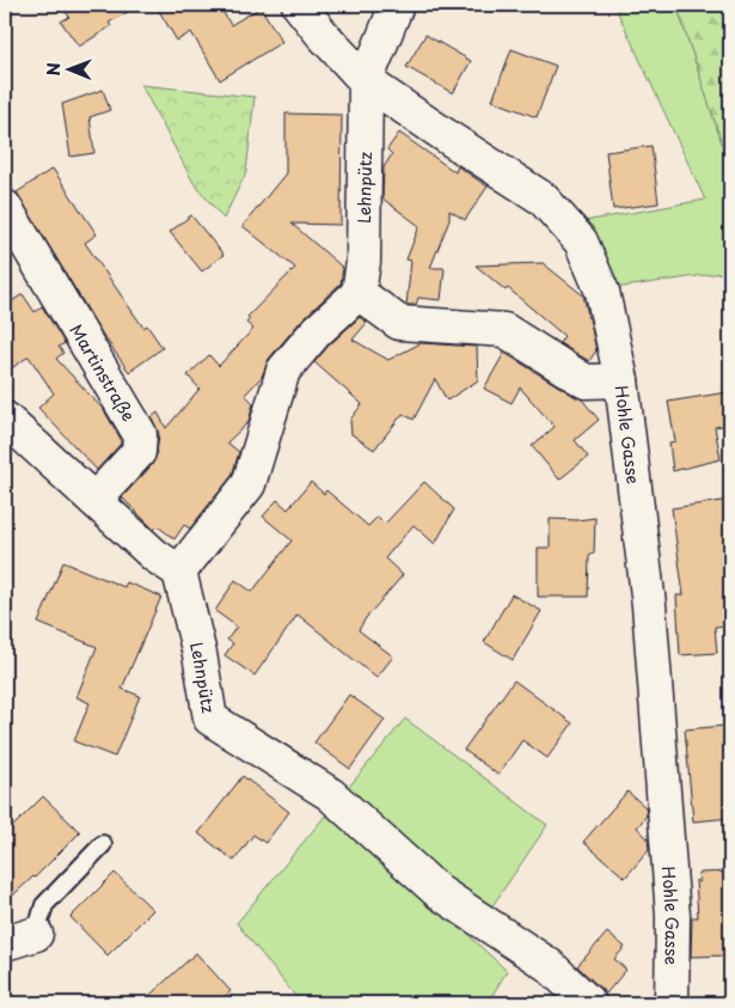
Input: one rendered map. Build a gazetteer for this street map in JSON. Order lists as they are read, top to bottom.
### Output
{
  "streets": {
    "street": ["Lehnpütz", "Martinstraße", "Hohle Gasse"]
  },
  "crossings": [
    ["Lehnpütz", "Hohle Gasse"]
  ],
  "north": "left"
}
